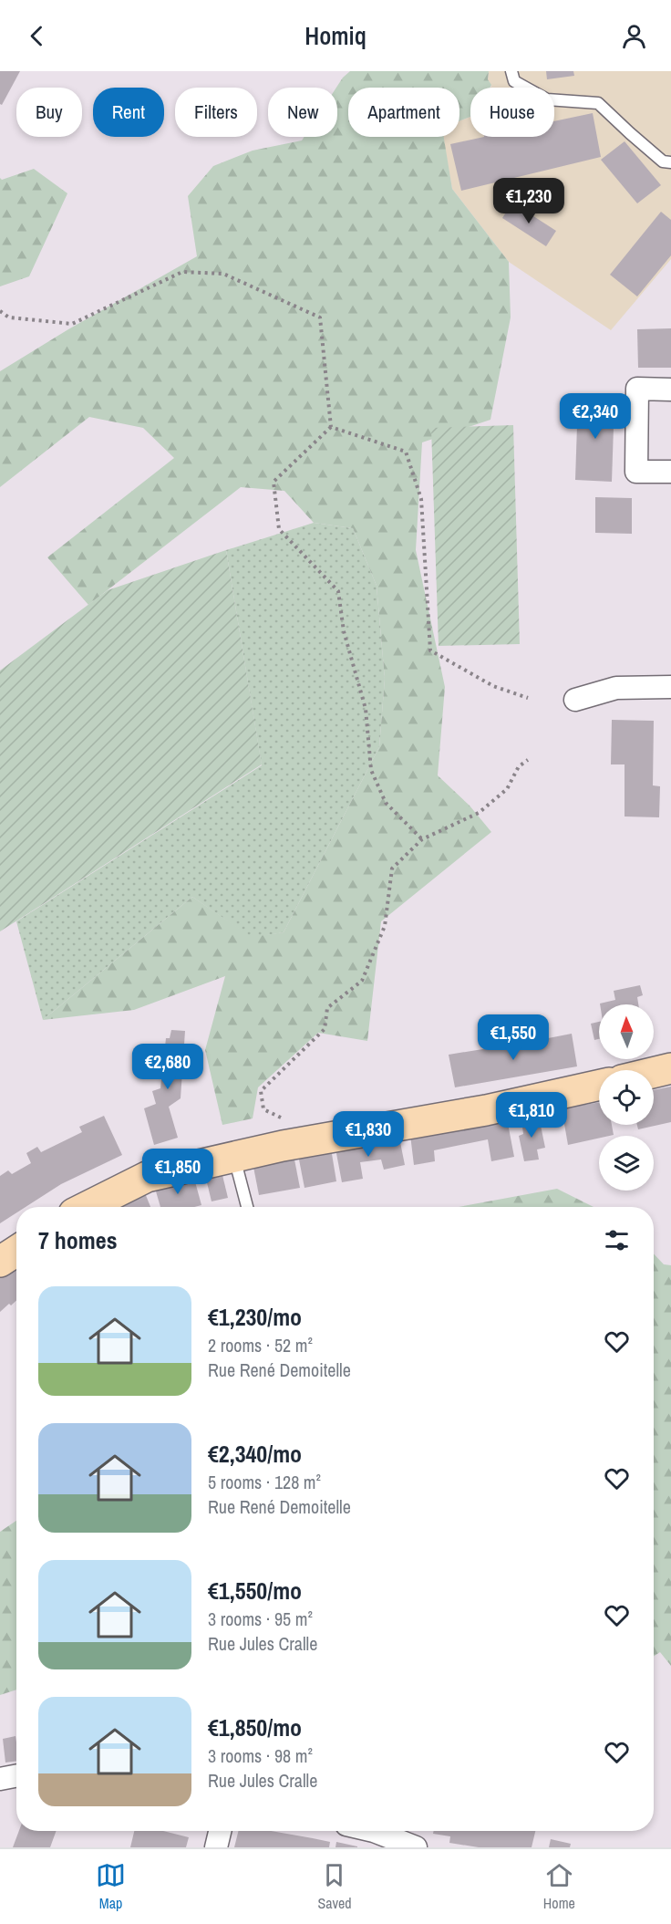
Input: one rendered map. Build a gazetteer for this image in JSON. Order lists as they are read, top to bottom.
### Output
{
  "north": "top",
  "page": {
    "header": "Homiq",
    "chip": [
      "Buy",
      "Rent",
      "Filters",
      "New",
      "Apartment",
      "House"
    ],
    "price": [
      "€1,230",
      "€2,340",
      "€1,550",
      "€2,680",
      "€1,810",
      "€1,830",
      "€1,850"
    ],
    "heading": "7 homes",
    "list": [
      {
        "name": "€1,230/mo",
        "note": "2 rooms · 52 m² · Rue René Demoitelle"
      },
      {
        "name": "€2,340/mo",
        "note": "5 rooms · 128 m² · Rue René Demoitelle"
      },
      {
        "name": "€1,550/mo",
        "note": "3 rooms · 95 m² · Rue Jules Cralle"
      },
      {
        "name": "€1,850/mo",
        "note": "3 rooms · 98 m² · Rue Jules Cralle"
      }
    ],
    "tabs": ["Map", "Saved", "Home"]
  }
}
